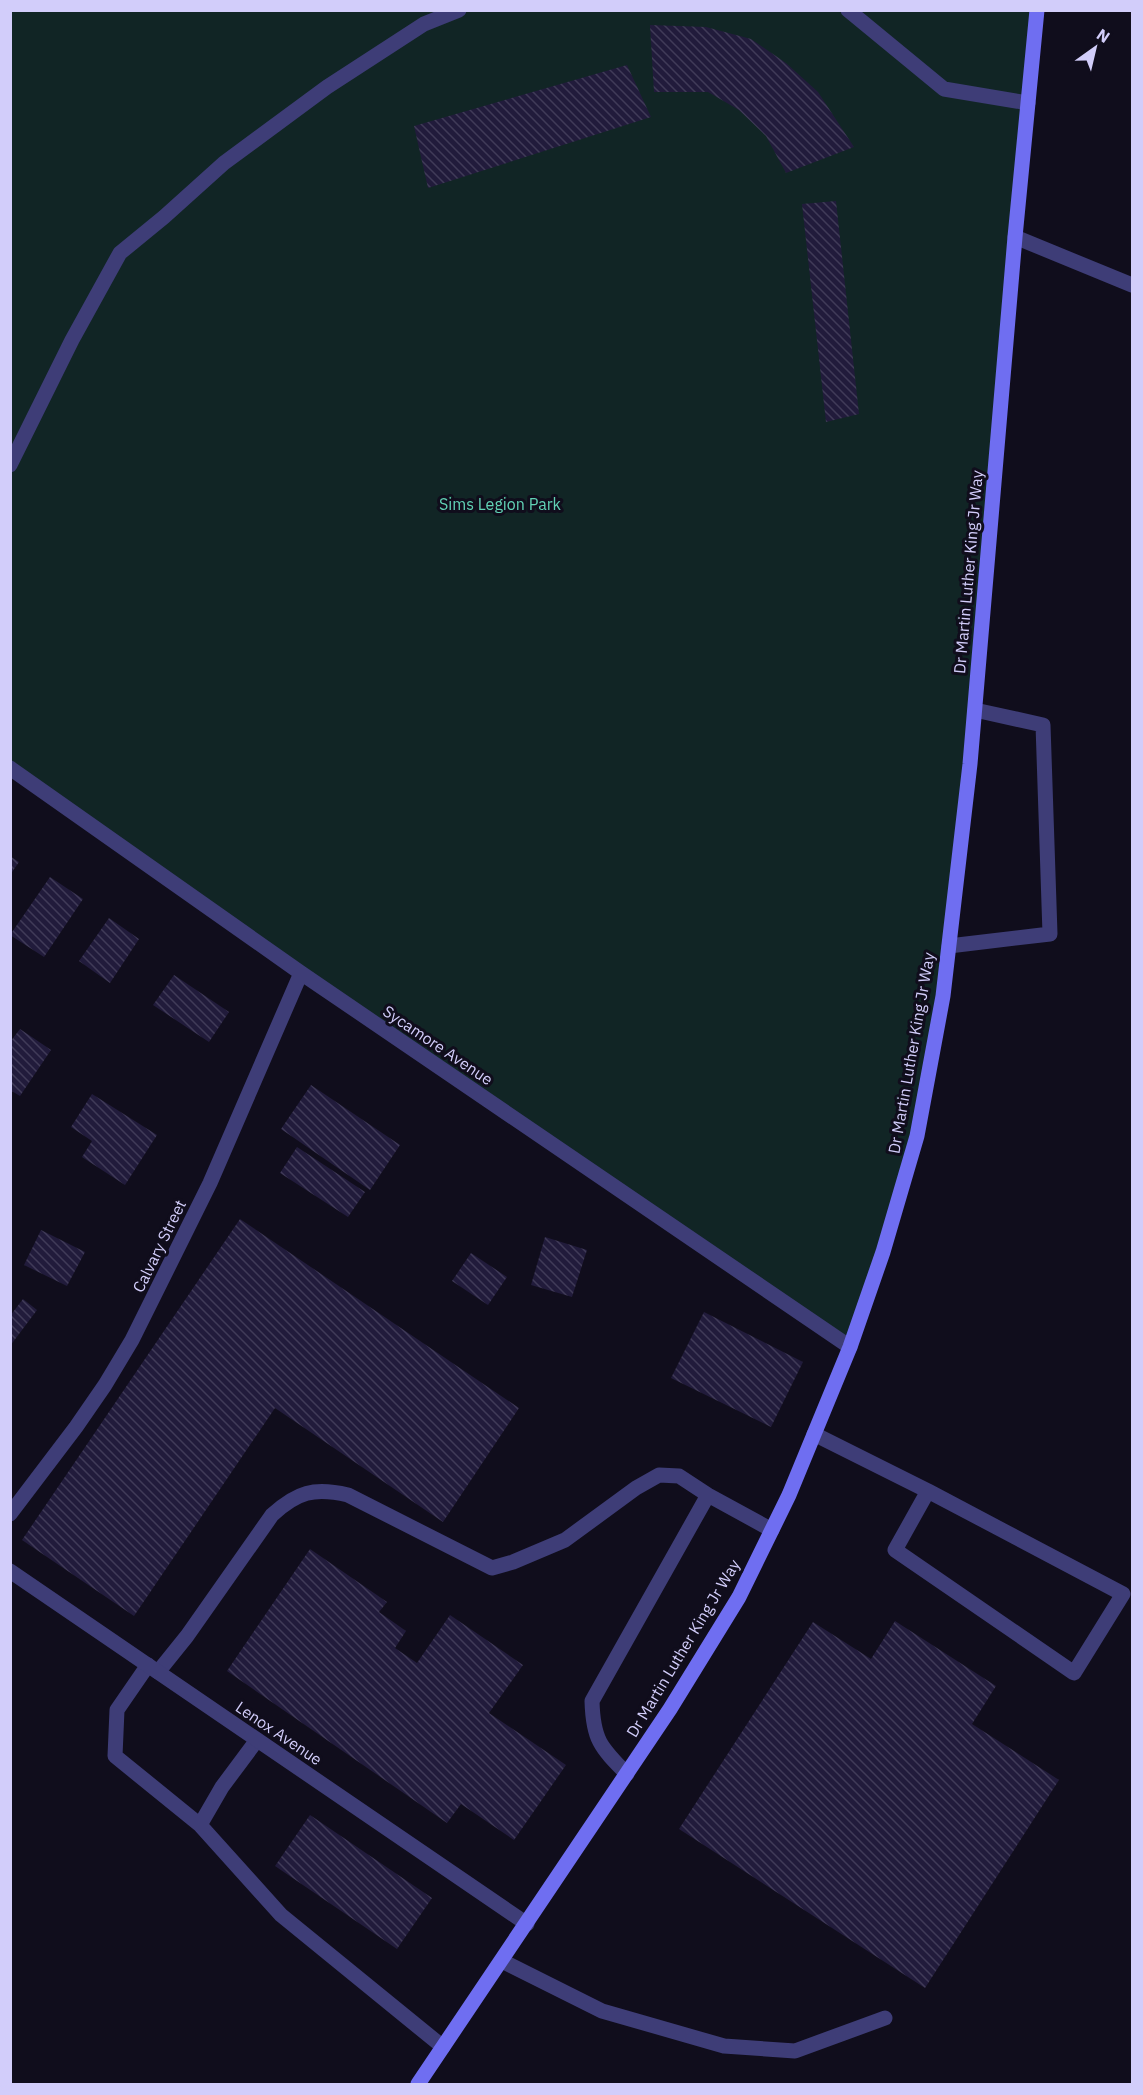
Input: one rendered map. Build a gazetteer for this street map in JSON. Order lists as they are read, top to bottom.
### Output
{
  "streets": {
    "main road": ["Dr Martin Luther King Jr Way"],
    "street": ["Sycamore Avenue", "Calvary Street", "Lenox Avenue"]
  },
  "crossings": [
    ["Dr Martin Luther King Jr Way", "Sycamore Avenue"],
    ["Dr Martin Luther King Jr Way", "Lenox Avenue"],
    ["Sycamore Avenue", "Calvary Street"]
  ],
  "parks": ["Sims Legion Park"],
  "north": "top right"
}
